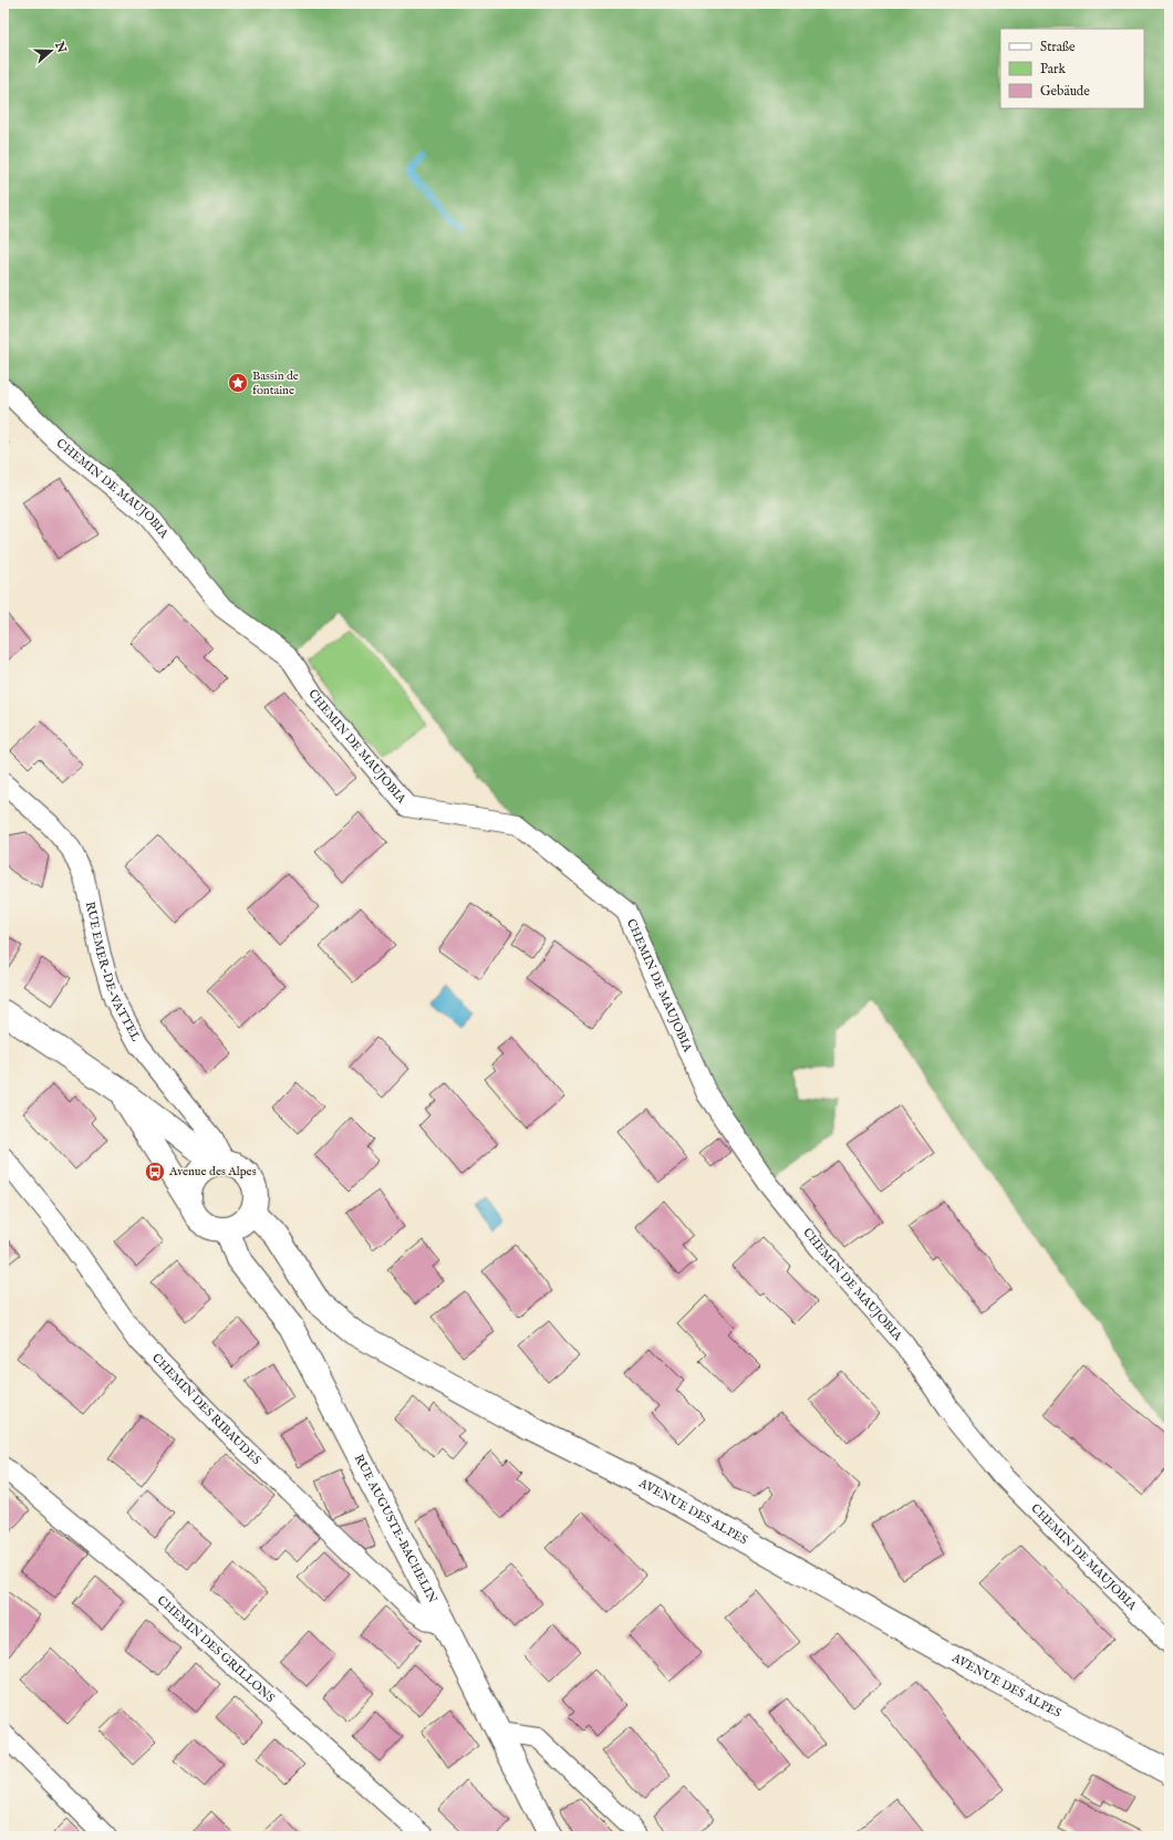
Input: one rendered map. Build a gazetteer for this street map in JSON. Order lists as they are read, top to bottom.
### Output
{
  "streets": {
    "main road": ["AVENUE DES ALPES", "RUE AUGUSTE-BACHELIN"],
    "street": [
      "CHEMIN DE MAUJOBIA",
      "RUE EMER-DE-VATTEL",
      "CHEMIN DES RIBAUDES",
      "CHEMIN DES GRILLONS"
    ]
  },
  "crossings": [
    ["RUE EMER-DE-VATTEL", "AVENUE DES ALPES"],
    ["RUE EMER-DE-VATTEL", "RUE AUGUSTE-BACHELIN"],
    ["CHEMIN DES RIBAUDES", "RUE AUGUSTE-BACHELIN"],
    ["AVENUE DES ALPES", "RUE AUGUSTE-BACHELIN"]
  ],
  "places": {
    "place": ["Bassin de fontaine"],
    "bus stop": ["Avenue des Alpes"]
  },
  "legend": ["Straße", "Park", "Gebäude"],
  "north": "right"
}
